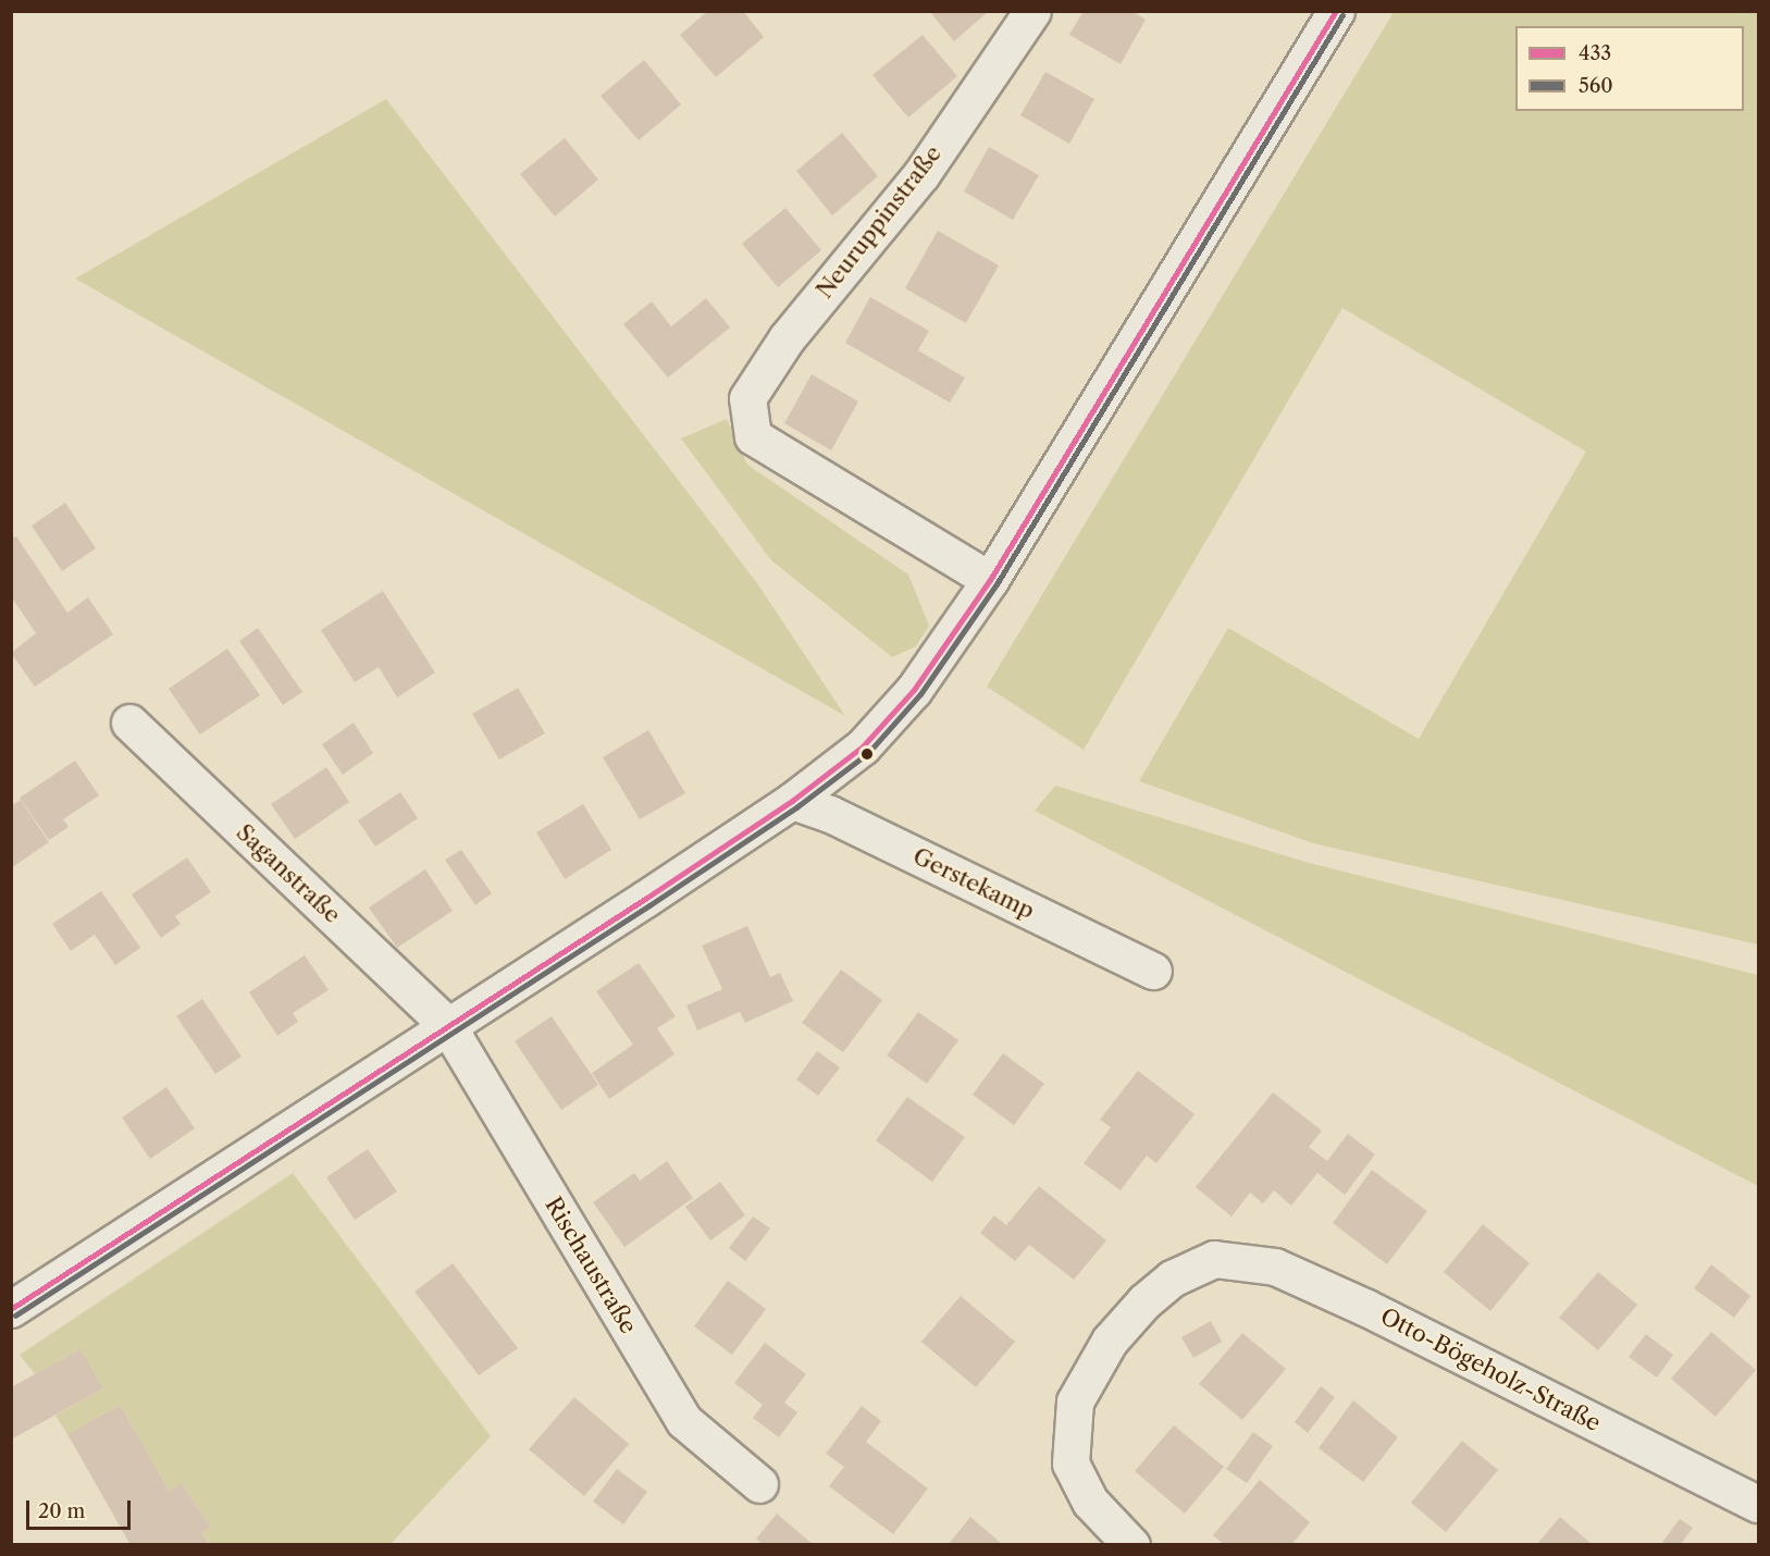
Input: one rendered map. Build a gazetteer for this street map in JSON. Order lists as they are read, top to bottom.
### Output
{
  "streets": {
    "street": [
      "Neuruppinstraße",
      "Saganstraße",
      "Gerstekamp",
      "Rischaustraße",
      "Otto-Bögeholz-Straße"
    ]
  },
  "crossings": [
    ["Saganstraße", "Rischaustraße"]
  ],
  "lines": ["transit line 433", "transit line 560"],
  "legend": ["433", "560"],
  "scale_bar": "20 m"
}
